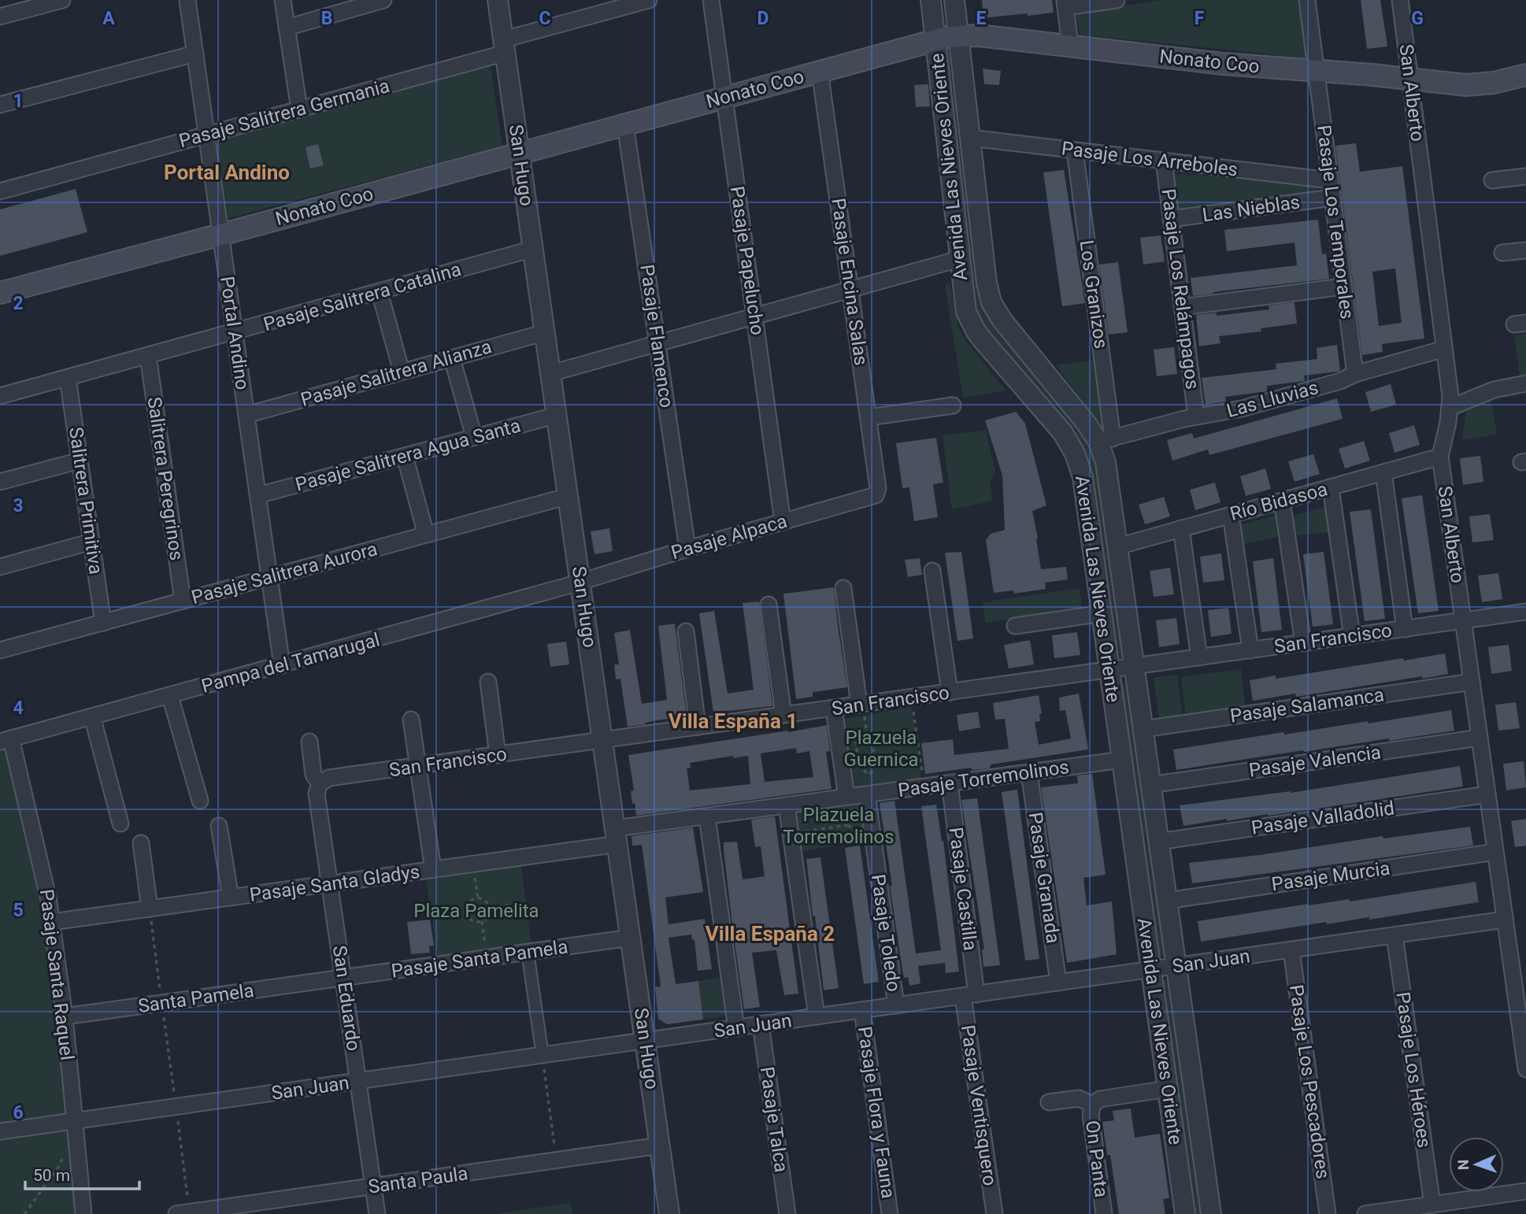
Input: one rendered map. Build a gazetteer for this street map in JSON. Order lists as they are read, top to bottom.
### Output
{
  "streets": {
    "main road": ["Nonato Coo"],
    "street": [
      "San Alberto",
      "Pasaje Salitrera Germania",
      "Pasaje Los Arreboles",
      "San Hugo",
      "Avenida Las Nieves Oriente",
      "Las Nieblas",
      "Pasaje Los Temporales",
      "Pasaje Papelucho",
      "Pasaje Encina Salas",
      "Pasaje Los Relámpagos",
      "Los Granizos",
      "Pasaje Salitrera Catalina",
      "Portal Andino",
      "Pasaje Flamenco",
      "Pasaje Salitrera Alianza",
      "Las Lluvias",
      "Pasaje Salitrera Agua Santa",
      "Salitrera Peregrinos",
      "Salitrera Primitiva",
      "Río Bidasoa",
      "Pasaje Alpaca",
      "Pasaje Salitrera Aurora",
      "San Francisco",
      "Pampa del Tamarugal",
      "Pasaje Salamanca",
      "Pasaje Valencia",
      "Pasaje Torremolinos",
      "Pasaje Valladolid",
      "Pasaje Murcia",
      "Pasaje Granada",
      "Pasaje Santa Gladys",
      "Pasaje Castilla",
      "Pasaje Toledo",
      "Pasaje Santa Pamela",
      "San Juan",
      "Pasaje Santa Raquel",
      "Santa Pamela",
      "San Eduardo",
      "Pasaje Los Héroes",
      "Pasaje Los Pescadores",
      "Pasaje Ventisquero",
      "Pasaje Flora y Fauna",
      "Pasaje Talca",
      "On Panta",
      "Santa Paula"
    ]
  },
  "crossings": [
    ["Nonato Coo", "San Alberto"],
    ["Nonato Coo", "San Hugo"],
    ["Nonato Coo", "Avenida Las Nieves Oriente"],
    ["Nonato Coo", "Pasaje Los Temporales"],
    ["Nonato Coo", "Pasaje Papelucho"],
    ["Nonato Coo", "Pasaje Encina Salas"],
    ["Nonato Coo", "Portal Andino"],
    ["Nonato Coo", "Pasaje Flamenco"],
    ["San Alberto", "Las Lluvias"],
    ["San Alberto", "Río Bidasoa"],
    ["San Alberto", "San Francisco"],
    ["San Alberto", "Pasaje Salamanca"],
    ["San Alberto", "Pasaje Valencia"],
    ["San Alberto", "Pasaje Valladolid"],
    ["San Alberto", "Pasaje Murcia"],
    ["San Alberto", "San Juan"],
    ["Pasaje Salitrera Germania", "San Hugo"],
    ["Pasaje Salitrera Germania", "Portal Andino"],
    ["Pasaje Los Arreboles", "Avenida Las Nieves Oriente"],
    ["Pasaje Los Arreboles", "Pasaje Los Temporales"],
    ["Pasaje Los Arreboles", "Pasaje Los Relámpagos"],
    ["Pasaje Los Arreboles", "Los Granizos"],
    ["San Hugo", "Pasaje Salitrera Catalina"],
    ["San Hugo", "Pasaje Salitrera Alianza"],
    ["San Hugo", "Pasaje Salitrera Agua Santa"],
    ["San Hugo", "Pasaje Alpaca"],
    ["San Hugo", "Pasaje Salitrera Aurora"],
    ["San Hugo", "San Francisco"],
    ["San Hugo", "Pampa del Tamarugal"],
    ["San Hugo", "Pasaje Torremolinos"],
    ["San Hugo", "Pasaje Santa Gladys"],
    ["San Hugo", "Pasaje Santa Pamela"],
    ["San Hugo", "San Juan"],
    ["San Hugo", "Santa Paula"],
    ["Avenida Las Nieves Oriente", "Los Granizos"],
    ["Avenida Las Nieves Oriente", "Las Lluvias"],
    ["Avenida Las Nieves Oriente", "Río Bidasoa"],
    ["Avenida Las Nieves Oriente", "San Francisco"],
    ["Avenida Las Nieves Oriente", "Pasaje Salamanca"],
    ["Avenida Las Nieves Oriente", "Pasaje Valencia"],
    ["Avenida Las Nieves Oriente", "Pasaje Torremolinos"],
    ["Avenida Las Nieves Oriente", "Pasaje Valladolid"],
    ["Avenida Las Nieves Oriente", "Pasaje Murcia"],
    ["Avenida Las Nieves Oriente", "San Juan"],
    ["Avenida Las Nieves Oriente", "On Panta"],
    ["Las Nieblas", "Pasaje Los Temporales"],
    ["Las Nieblas", "Pasaje Los Relámpagos"],
    ["Pasaje Los Temporales", "Las Lluvias"],
    ["Pasaje Papelucho", "Pasaje Alpaca"],
    ["Pasaje Encina Salas", "Pasaje Alpaca"],
    ["Pasaje Los Relámpagos", "Las Lluvias"],
    ["Los Granizos", "Las Lluvias"],
    ["Pasaje Salitrera Catalina", "Portal Andino"],
    ["Pasaje Salitrera Catalina", "Salitrera Peregrinos"],
    ["Pasaje Salitrera Catalina", "Salitrera Primitiva"],
    ["Portal Andino", "Pasaje Salitrera Alianza"],
    ["Portal Andino", "Pasaje Salitrera Agua Santa"],
    ["Portal Andino", "Pasaje Salitrera Aurora"],
    ["Portal Andino", "Pampa del Tamarugal"],
    ["Pasaje Flamenco", "Pasaje Alpaca"],
    ["Salitrera Peregrinos", "Pasaje Salitrera Aurora"],
    ["Salitrera Primitiva", "Pasaje Salitrera Aurora"],
    ["Pasaje Alpaca", "Pampa del Tamarugal"],
    ["San Francisco", "San Eduardo"],
    ["Pampa del Tamarugal", "Pasaje Santa Raquel"],
    ["Pasaje Torremolinos", "Pasaje Granada"],
    ["Pasaje Torremolinos", "Pasaje Santa Gladys"],
    ["Pasaje Torremolinos", "Pasaje Castilla"],
    ["Pasaje Torremolinos", "Pasaje Toledo"],
    ["Pasaje Granada", "San Juan"],
    ["Pasaje Santa Gladys", "Pasaje Santa Raquel"],
    ["Pasaje Santa Gladys", "San Eduardo"],
    ["Pasaje Castilla", "San Juan"],
    ["Pasaje Castilla", "Pasaje Ventisquero"],
    ["Pasaje Toledo", "San Juan"],
    ["Pasaje Santa Pamela", "Santa Pamela"],
    ["Pasaje Santa Pamela", "San Eduardo"],
    ["San Juan", "Pasaje Santa Raquel"],
    ["San Juan", "San Eduardo"],
    ["San Juan", "Pasaje Los Héroes"],
    ["San Juan", "Pasaje Los Pescadores"],
    ["San Juan", "Pasaje Ventisquero"],
    ["San Juan", "Pasaje Flora y Fauna"],
    ["San Juan", "Pasaje Talca"],
    ["Pasaje Santa Raquel", "Santa Pamela"],
    ["San Eduardo", "Santa Paula"]
  ],
  "districts": ["Portal Andino", "Villa España 1", "Villa España 2"],
  "parks": ["Plazuela Guernica", "Plazuela Torremolinos", "Plaza Pamelita"],
  "scale_bar": "50 m",
  "north": "left",
  "grid": {
    "columns": [
      "A",
      "B",
      "C",
      "D",
      "E",
      "F",
      "G"
    ],
    "rows": [
      "1",
      "2",
      "3",
      "4",
      "5",
      "6"
    ]
  }
}
